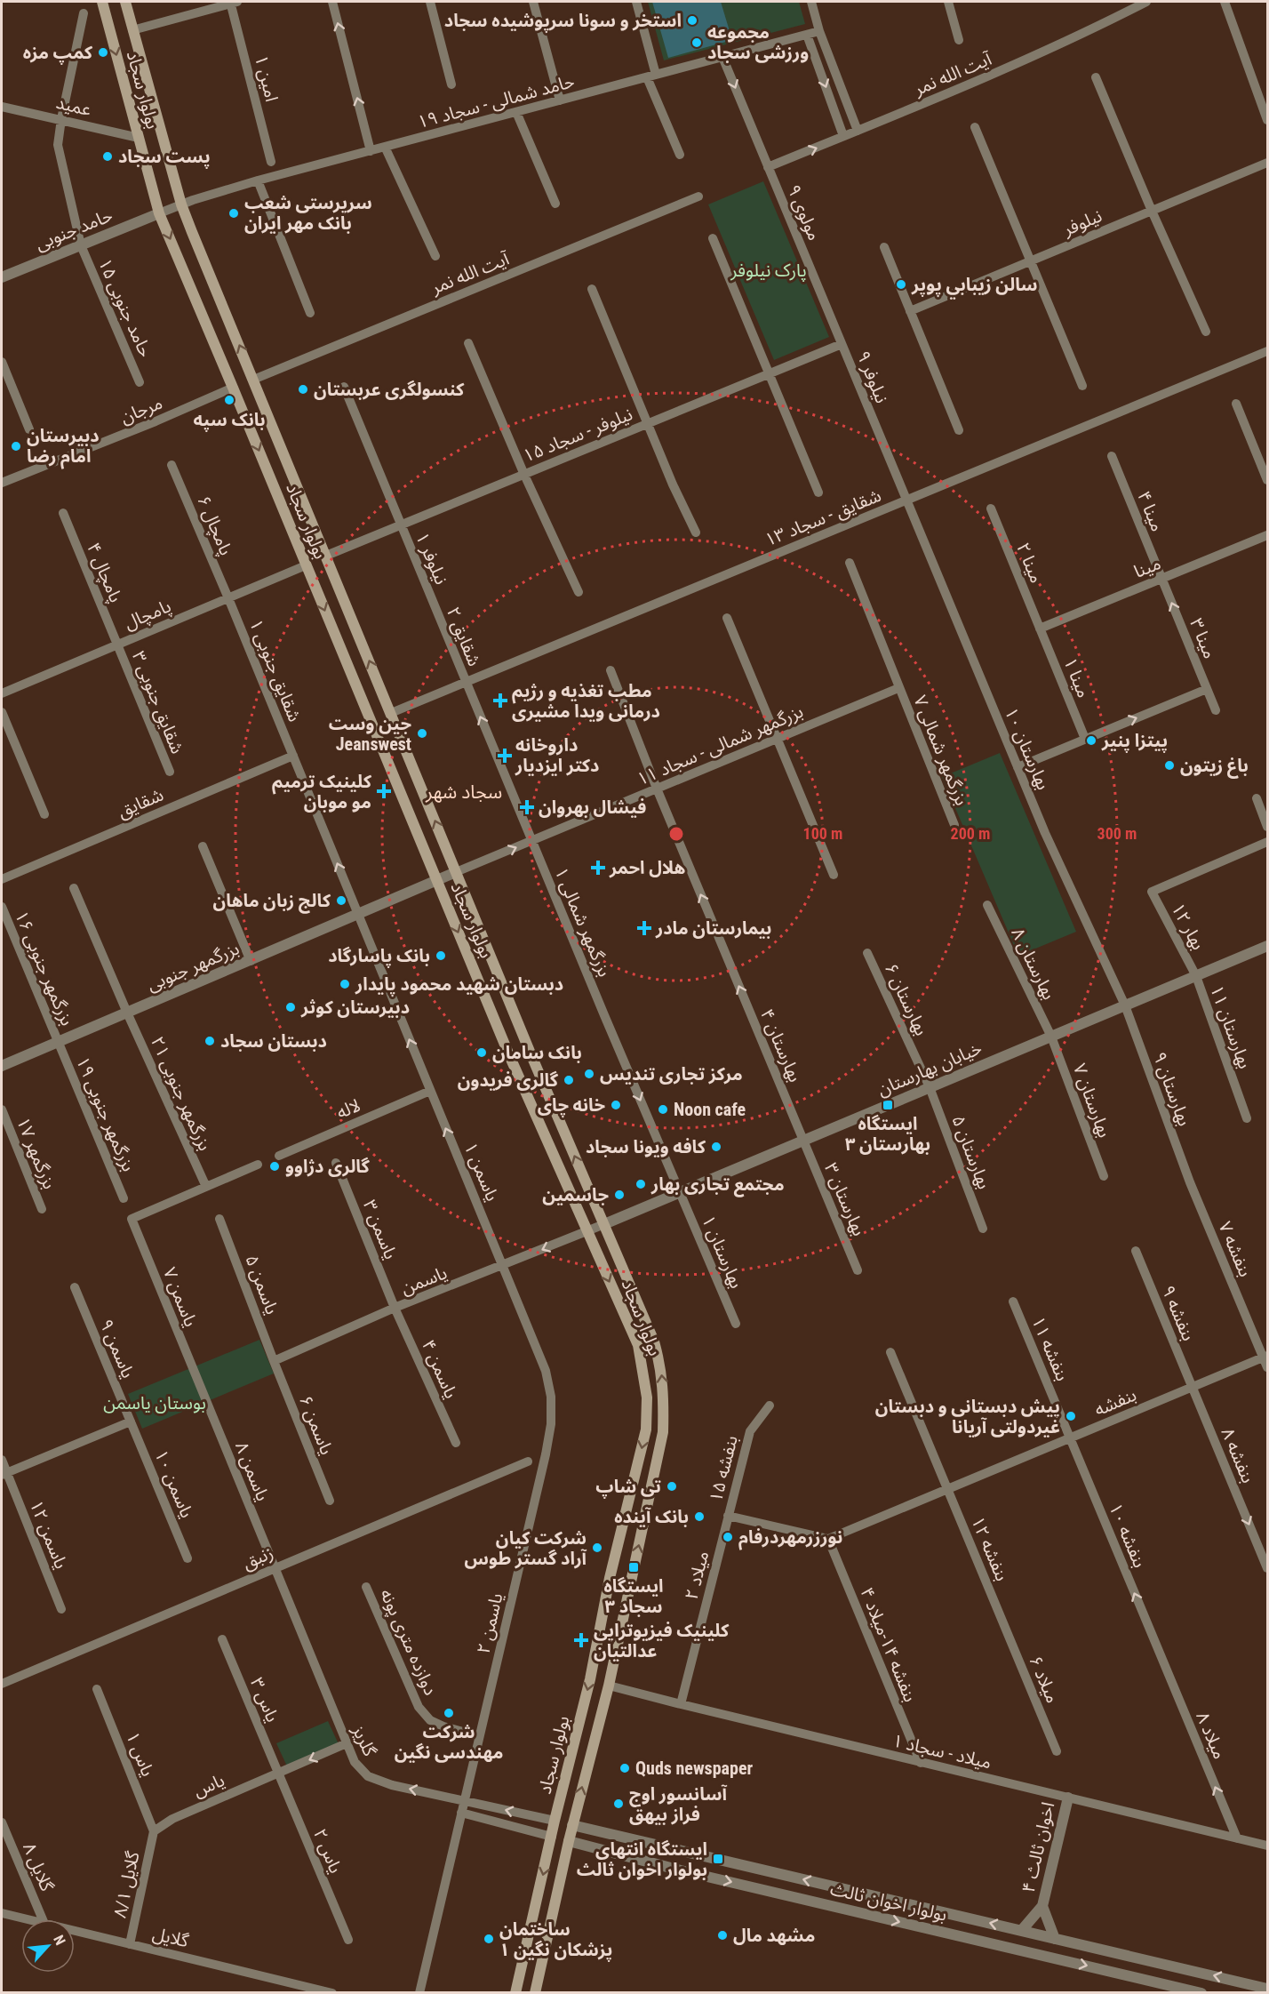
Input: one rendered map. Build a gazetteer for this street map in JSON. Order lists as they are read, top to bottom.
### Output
{
  "streets": {
    "main road": ["بولوار سجاد"],
    "street": [
      "آیت الله نمر",
      "امین ۱",
      "حامد شمالی - سجاد ۱۹",
      "عمید",
      "مولوی ۹",
      "نیلوفر",
      "حامد جنوبی",
      "حامد جنوبی ۱۵",
      "نیلوفر ۹",
      "مرجان",
      "نیلوفر - سجاد ۱۵",
      "مینا ۴",
      "شقایق - سجاد ۱۳",
      "پامچال ۶",
      "نیلوفر ۱",
      "مینا ۲",
      "مینا",
      "پامچال ۴",
      "پامچال",
      "شقایق ۲",
      "مینا ۳",
      "شقایق جنوبی ۱",
      "مینا ۱",
      "شقایق جنوبی ۳",
      "بزرگمهر شمالی - سجاد ۱۱",
      "بهارستان ۱۰",
      "بزرگمهر شمالی ۷",
      "شقایق",
      "بزرگمهر شمالی ۱",
      "بهار ۱۲",
      "بهارستان ۸",
      "بزرگمهر جنوبی",
      "بزرگمهر جنوبی ۱۶",
      "بهارستان ۶",
      "بهارستان ۱۱",
      "بهارستان ۴",
      "خیابان بهارستان",
      "بهارستان ۹",
      "بزرگمهر جنوبی ۲۱",
      "بهارستان ۷",
      "لاله",
      "بزرگمهر جنوبی ۱۹",
      "بهارستان ۵",
      "بزرگمهر ۱۷",
      "یاسمن ۱",
      "بهارستان ۳",
      "یاسمن ۳",
      "بنفشه ۷",
      "بهارستان ۱",
      "یاسمن",
      "یاسمن ۵",
      "یاسمن ۷",
      "بنفشه ۹",
      "یاسمن ۹",
      "بنفشه ۱۱",
      "یاسمن ۴",
      "بنفشه",
      "یاسمن ۶",
      "بنفشه ۸",
      "بنفشه ۱۵",
      "یاسمن ۸",
      "یاسمن ۱۰",
      "یاسمن ۱۲",
      "بنفشه ۱۰",
      "بنفشه ۱۲",
      "زنبق",
      "میلاد ۲",
      "یاسمن ۲",
      "دوازده متری پونه",
      "بنفشه ۱۴-میلاد ۴",
      "میلاد ۶",
      "یاس ۳",
      "میلاد ۸",
      "گلریز",
      "میلاد - سجاد ۱",
      "یاس ۱",
      "یاس",
      "اخوان ثالث ۴",
      "یاس ۲",
      "گلایل ۸",
      "گلایل ۸/۱",
      "بولوار اخوان ثالث",
      "گلایل"
    ]
  },
  "crossings": [
    ["آیت الله نمر", "بولوار سجاد"],
    ["آیت الله نمر", "مولوی ۹"],
    ["بولوار سجاد", "حامد شمالی - سجاد ۱۹"],
    ["بولوار سجاد", "عمید"],
    ["بولوار سجاد", "حامد جنوبی"],
    ["بولوار سجاد", "مرجان"],
    ["بولوار سجاد", "نیلوفر - سجاد ۱۵"],
    ["بولوار سجاد", "شقایق - سجاد ۱۳"],
    ["بولوار سجاد", "پامچال"],
    ["بولوار سجاد", "بزرگمهر شمالی - سجاد ۱۱"],
    ["بولوار سجاد", "بزرگمهر جنوبی"],
    ["بولوار سجاد", "خیابان بهارستان"],
    ["بولوار سجاد", "یاسمن"],
    ["بولوار سجاد", "گلریز"],
    ["بولوار سجاد", "میلاد - سجاد ۱"],
    ["بولوار سجاد", "بولوار اخوان ثالث"],
    ["حامد شمالی - سجاد ۱۹", "مولوی ۹"],
    ["حامد شمالی - سجاد ۱۹", "حامد جنوبی"],
    ["عمید", "حامد جنوبی ۱۵"],
    ["مولوی ۹", "نیلوفر ۹"],
    ["مولوی ۹", "نیلوفر - سجاد ۱۵"],
    ["حامد جنوبی", "حامد جنوبی ۱۵"],
    ["نیلوفر ۹", "نیلوفر - سجاد ۱۵"],
    ["نیلوفر ۹", "شقایق - سجاد ۱۳"],
    ["نیلوفر ۹", "بهارستان ۱۰"],
    ["نیلوفر - سجاد ۱۵", "نیلوفر ۱"],
    ["مینا ۴", "مینا"],
    ["مینا ۴", "مینا ۳"],
    ["شقایق - سجاد ۱۳", "شقایق ۲"],
    ["شقایق - سجاد ۱۳", "بهارستان ۱۰"],
    ["پامچال ۶", "پامچال"],
    ["پامچال ۶", "شقایق جنوبی ۱"],
    ["نیلوفر ۱", "شقایق ۲"],
    ["مینا ۲", "مینا"],
    ["مینا ۲", "مینا ۱"],
    ["مینا", "مینا ۳"],
    ["مینا", "مینا ۱"],
    ["پامچال ۴", "پامچال"],
    ["پامچال ۴", "شقایق جنوبی ۳"],
    ["پامچال", "شقایق جنوبی ۱"],
    ["پامچال", "شقایق جنوبی ۳"],
    ["شقایق ۲", "بزرگمهر شمالی ۱"],
    ["شقایق جنوبی ۱", "شقایق"],
    ["شقایق جنوبی ۱", "بزرگمهر جنوبی"],
    ["شقایق جنوبی ۱", "یاسمن ۱"],
    ["بزرگمهر شمالی - سجاد ۱۱", "بزرگمهر شمالی ۷"],
    ["بزرگمهر شمالی - سجاد ۱۱", "بزرگمهر شمالی ۱"],
    ["بزرگمهر شمالی - سجاد ۱۱", "بزرگمهر جنوبی"],
    ["بزرگمهر شمالی - سجاد ۱۱", "بهارستان ۴"],
    ["بهارستان ۱۰", "خیابان بهارستان"],
    ["بهارستان ۱۰", "بهارستان ۹"],
    ["بزرگمهر شمالی ۱", "خیابان بهارستان"],
    ["بزرگمهر شمالی ۱", "بهارستان ۱"],
    ["بهار ۱۲", "بهارستان ۱۱"],
    ["بهار ۱۲", "خیابان بهارستان"],
    ["بهارستان ۸", "خیابان بهارستان"],
    ["بهارستان ۸", "بهارستان ۷"],
    ["بزرگمهر جنوبی", "بزرگمهر جنوبی ۱۶"],
    ["بزرگمهر جنوبی", "بزرگمهر جنوبی ۲۱"],
    ["بزرگمهر جنوبی", "بزرگمهر جنوبی ۱۹"],
    ["بزرگمهر جنوبی", "یاسمن ۱"],
    ["بزرگمهر جنوبی ۱۶", "بزرگمهر جنوبی ۱۹"],
    ["بهارستان ۶", "خیابان بهارستان"],
    ["بهارستان ۶", "بهارستان ۵"],
    ["بهارستان ۱۱", "خیابان بهارستان"],
    ["بهارستان ۴", "خیابان بهارستان"],
    ["بهارستان ۴", "بهارستان ۳"],
    ["خیابان بهارستان", "بهارستان ۹"],
    ["خیابان بهارستان", "بهارستان ۷"],
    ["خیابان بهارستان", "بهارستان ۵"],
    ["خیابان بهارستان", "بهارستان ۳"],
    ["خیابان بهارستان", "بهارستان ۱"],
    ["خیابان بهارستان", "یاسمن"],
    ["بهارستان ۹", "بنفشه ۷"],
    ["بزرگمهر جنوبی ۲۱", "یاسمن ۷"],
    ["لاله", "یاسمن ۱"],
    ["یاسمن ۱", "یاسمن"],
    ["یاسمن ۱", "یاسمن ۲"],
    ["یاسمن ۳", "یاسمن"],
    ["یاسمن ۳", "یاسمن ۴"],
    ["بنفشه ۷", "بنفشه"],
    ["یاسمن", "یاسمن ۵"],
    ["یاسمن", "یاسمن ۴"],
    ["یاسمن", "یاسمن ۶"],
    ["یاسمن", "یاسمن ۲"],
    ["یاسمن ۵", "یاسمن ۶"],
    ["یاسمن ۷", "یاسمن ۸"],
    ["بنفشه ۹", "بنفشه"],
    ["بنفشه ۹", "بنفشه ۸"],
    ["یاسمن ۹", "یاسمن ۱۰"],
    ["بنفشه ۱۱", "بنفشه"],
    ["بنفشه ۱۱", "بنفشه ۱۰"],
    ["بنفشه", "بنفشه ۸"],
    ["بنفشه", "بنفشه ۱۰"],
    ["بنفشه", "بنفشه ۱۲"],
    ["بنفشه", "بنفشه ۱۴-میلاد ۴"],
    ["بنفشه ۱۵", "میلاد ۲"],
    ["یاسمن ۸", "زنبق"],
    ["یاسمن ۸", "گلریز"],
    ["بنفشه ۱۰", "میلاد ۸"],
    ["بنفشه ۱۲", "میلاد ۶"],
    ["زنبق", "گلریز"],
    ["میلاد ۲", "میلاد - سجاد ۱"],
    ["یاسمن ۲", "دوازده متری پونه"],
    ["یاسمن ۲", "گلریز"],
    ["بنفشه ۱۴-میلاد ۴", "میلاد - سجاد ۱"],
    ["یاس ۳", "یاس"],
    ["یاس ۳", "یاس ۲"],
    ["میلاد ۸", "میلاد - سجاد ۱"],
    ["گلریز", "یاس"],
    ["میلاد - سجاد ۱", "اخوان ثالث ۴"],
    ["یاس ۱", "یاس"],
    ["یاس ۱", "گلایل ۸/۱"],
    ["یاس", "یاس ۲"],
    ["یاس", "گلایل ۸/۱"],
    ["گلایل ۸/۱", "گلایل"]
  ],
  "one_way": [
    "شقایق ۲",
    "مینا ۳",
    "شقایق جنوبی ۱",
    "بزرگمهر شمالی ۱",
    "بهارستان ۴",
    "یاسمن ۱",
    "بنفشه ۸",
    "بنفشه ۱۰",
    "میلاد ۸",
    "یاس"
  ],
  "districts": ["سجاد شهر"],
  "parks": ["پارک نیلوفر", "بوستان یاسمن"],
  "places": {
    "other": [
      "استخر و سونا سرپوشیده سجاد",
      "مجموعه ورزشی سجاد",
      "کمپ مزه",
      "پست سجاد",
      "سرپرستی شعب بانک مهر ایران",
      "سالن زيبابي پوپر",
      "کنسولگری عربستان",
      "بانک سپه",
      "دبیرستان امام رضا",
      "جین وست Jeanswest",
      "پیتزا پنیر",
      "باغ زیتون",
      "کالج زبان ماهان",
      "بانک پاسارگاد",
      "دبستان شهید محمود پایدار",
      "دبیرستان کوثر",
      "دبستان سجاد",
      "بانک سامان",
      "مرکز تجاری تندیس",
      "گالری فریدون",
      "خانه چای",
      "Noon cafe",
      "کافه ویونا سجاد",
      "گالری دژاوو",
      "مجتمع تجاری بهار",
      "جاسمین",
      "پیش دبستانی و دبستان غیردولتی آریانا",
      "تی شاپ",
      "بانک آینده",
      "نورزرمهردرفام",
      "شرکت کیان آراد گستر طوس",
      "شرکت مهندسی نگین",
      "Quds newspaper",
      "آسانسور اوج فراز بیهق",
      "مشهد مال",
      "ساختمان پزشکان نگین ۱"
    ],
    "health": [
      "مطب تغذیه و رژیم درمانی ویدا مشیری",
      "داروخانه دکتر ایزدیار",
      "کلینیک ترمیم مو موبان",
      "فیشال بهروان",
      "هلال احمر",
      "بیمارستان مادر",
      "کلینیک فیزیوتراپی عدالتیان"
    ],
    "transit": ["ایستگاه بهارستان ۳", "ایستگاه سجاد ۳", "ایستگاه انتهای بولوار اخوان ثالث"]
  },
  "north": "top right",
  "rings": ["100 m", "200 m", "300 m"]
}
